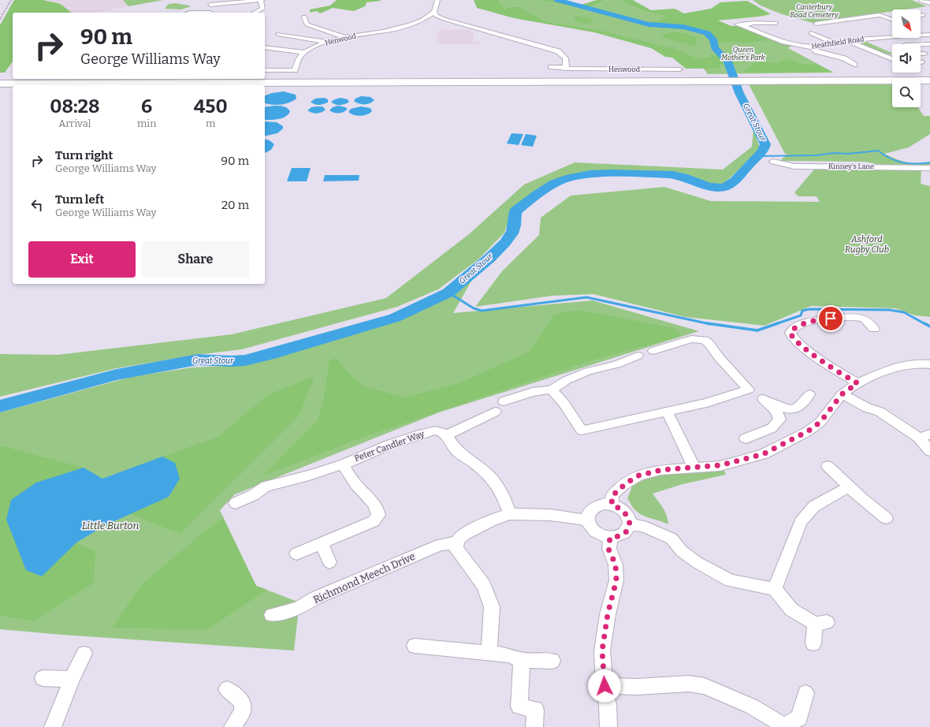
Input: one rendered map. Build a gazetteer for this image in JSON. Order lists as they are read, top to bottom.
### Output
{
  "streets": {
    "street": [
      "Henwood",
      "Heathfield Road",
      "Kinney's Lane",
      "Peter Candler Way",
      "Richmond Meech Drive"
    ]
  },
  "water": ["Great Stour"],
  "parks": [
    "Canterbury Road Cemetery",
    "Queen Mother’s Park",
    "Ashford Rugby Club",
    "Little Burton"
  ],
  "north": "bottom right",
  "page": {
    "turn": ["90 m", "George Williams Way"],
    "eta": [
      "08:28",
      "Arrival",
      "6",
      "min",
      "450",
      "m"
    ],
    "list": [
      {
        "name": "Turn right",
        "note": "George Williams Way",
        "value": "90 m"
      },
      {
        "name": "Turn left",
        "note": "George Williams Way",
        "value": "20 m"
      }
    ],
    "buttons": ["Exit", "Share"]
  }
}
